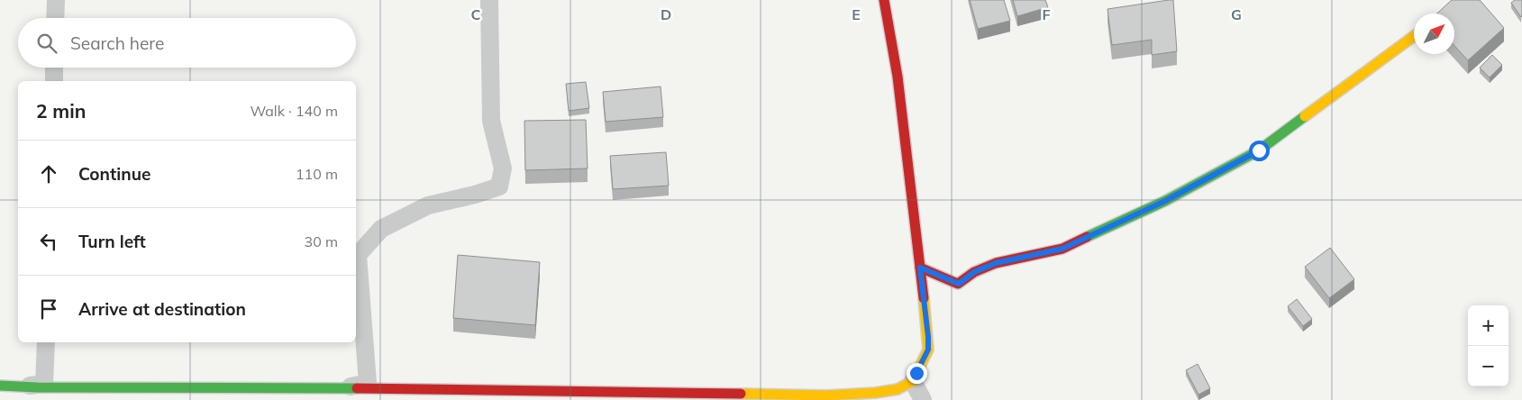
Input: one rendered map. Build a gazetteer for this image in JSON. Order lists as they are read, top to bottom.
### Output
{
  "north": "top right",
  "page": {
    "search": "Search here",
    "heading": ["2 min", "Walk · 140 m"],
    "list": [
      ["Continue", "110 m"],
      ["Turn left", "30 m"],
      "Arrive at destination"
    ],
    "map_buttons": ["+", "−"]
  },
  "grid": {
    "columns": [
      "C",
      "D",
      "E",
      "F",
      "G"
    ]
  }
}
